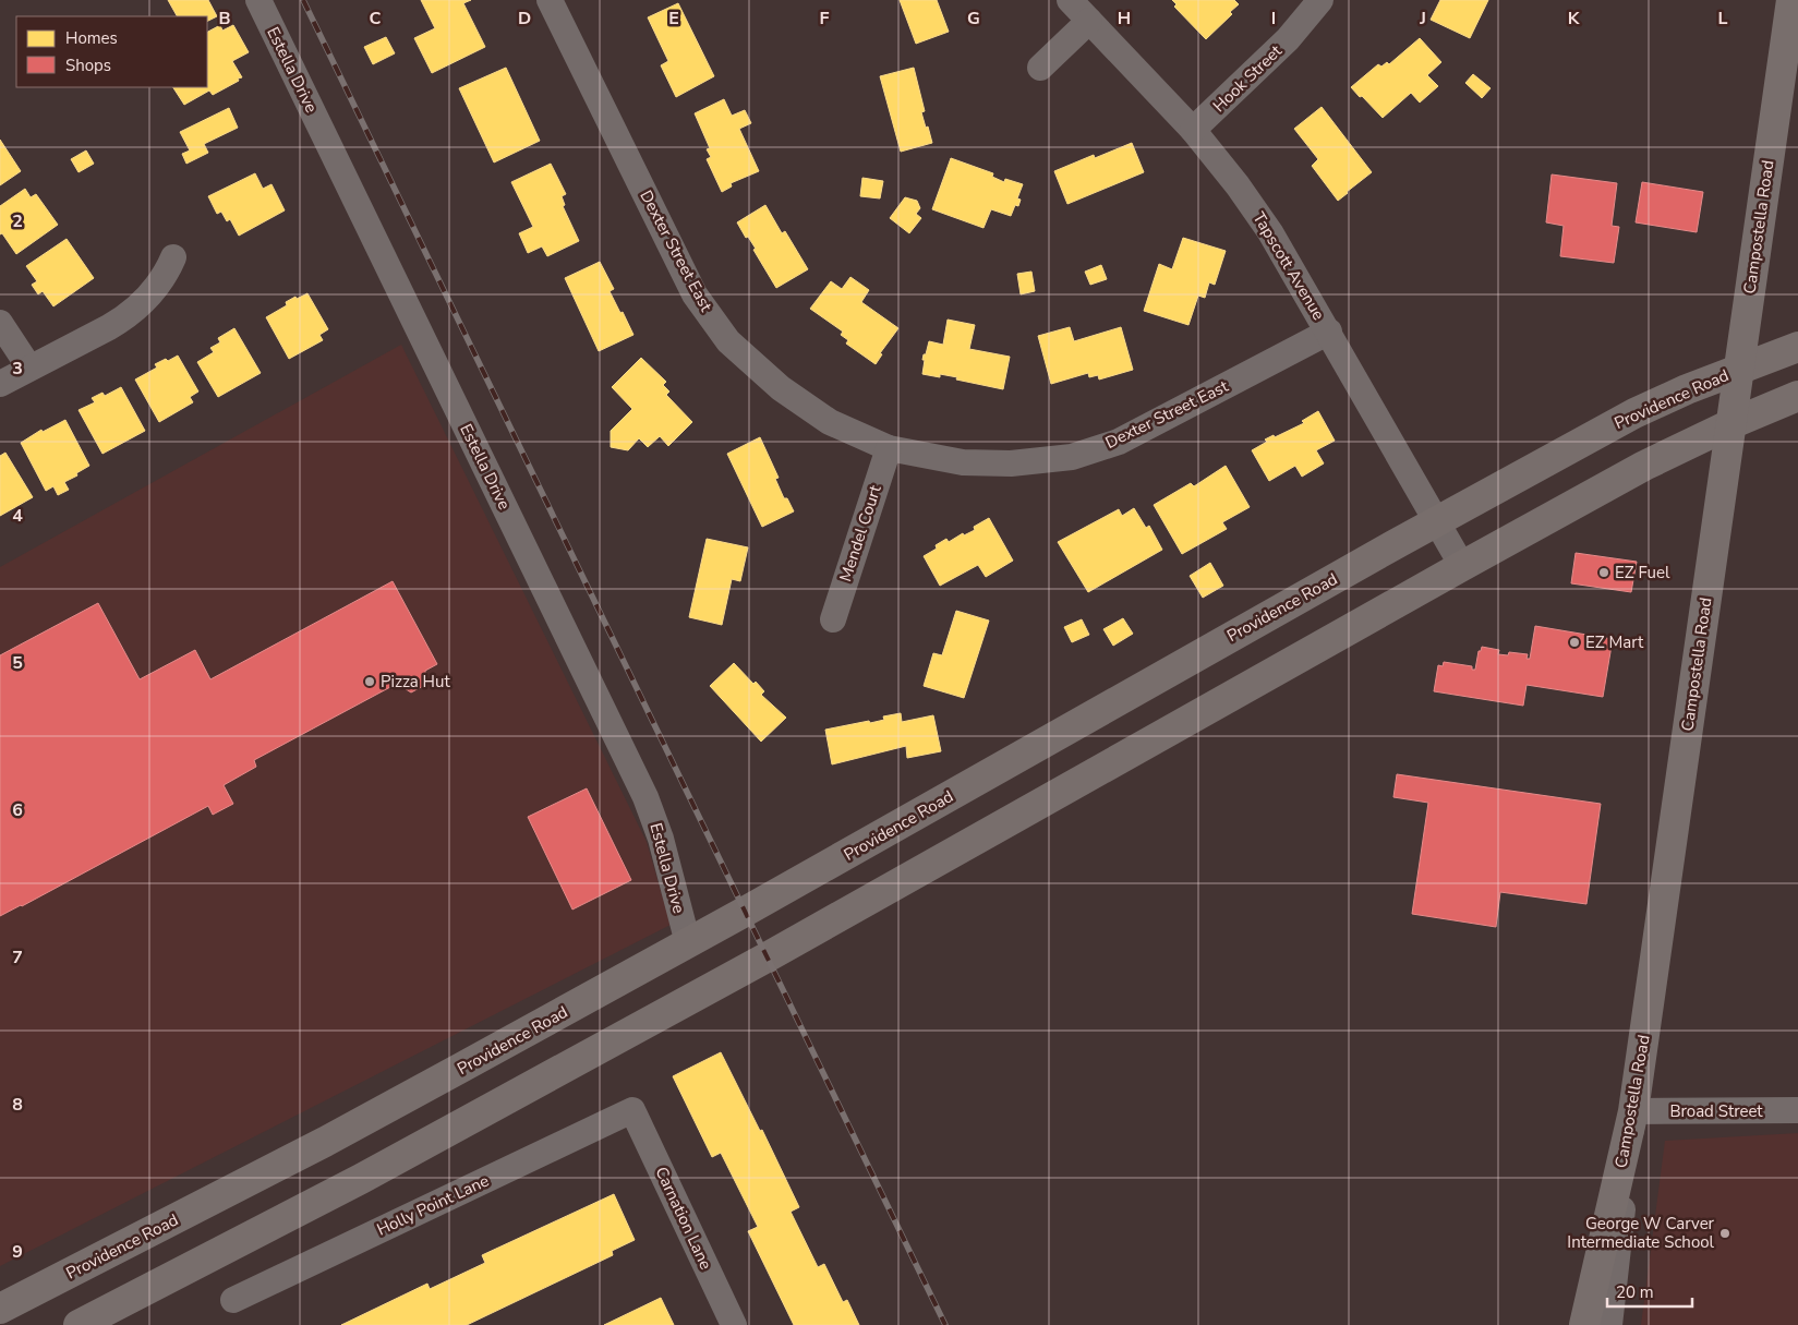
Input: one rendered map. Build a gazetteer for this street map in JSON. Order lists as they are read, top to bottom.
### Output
{
  "streets": {
    "main road": ["Campostella Road", "Providence Road"],
    "street": [
      "Estella Drive",
      "Hook Street",
      "Dexter Street East",
      "Tapscott Avenue",
      "Mendel Court",
      "Broad Street",
      "Holly Point Lane",
      "Carnation Lane"
    ]
  },
  "crossings": [
    ["Estella Drive", "Providence Road"],
    ["Hook Street", "Tapscott Avenue"],
    ["Campostella Road", "Providence Road"],
    ["Campostella Road", "Broad Street"],
    ["Dexter Street East", "Tapscott Avenue"],
    ["Dexter Street East", "Mendel Court"],
    ["Tapscott Avenue", "Providence Road"],
    ["Holly Point Lane", "Carnation Lane"]
  ],
  "places": [
    "EZ Fuel",
    "EZ Mart",
    "Pizza Hut",
    "George W Carver Intermediate School"
  ],
  "legend": ["Homes", "Shops"],
  "scale_bar": "20 m",
  "grid": {
    "columns": [
      "B",
      "C",
      "D",
      "E",
      "F",
      "G",
      "H",
      "I",
      "J",
      "K",
      "L"
    ],
    "rows": [
      "2",
      "3",
      "4",
      "5",
      "6",
      "7",
      "8",
      "9"
    ]
  }
}
